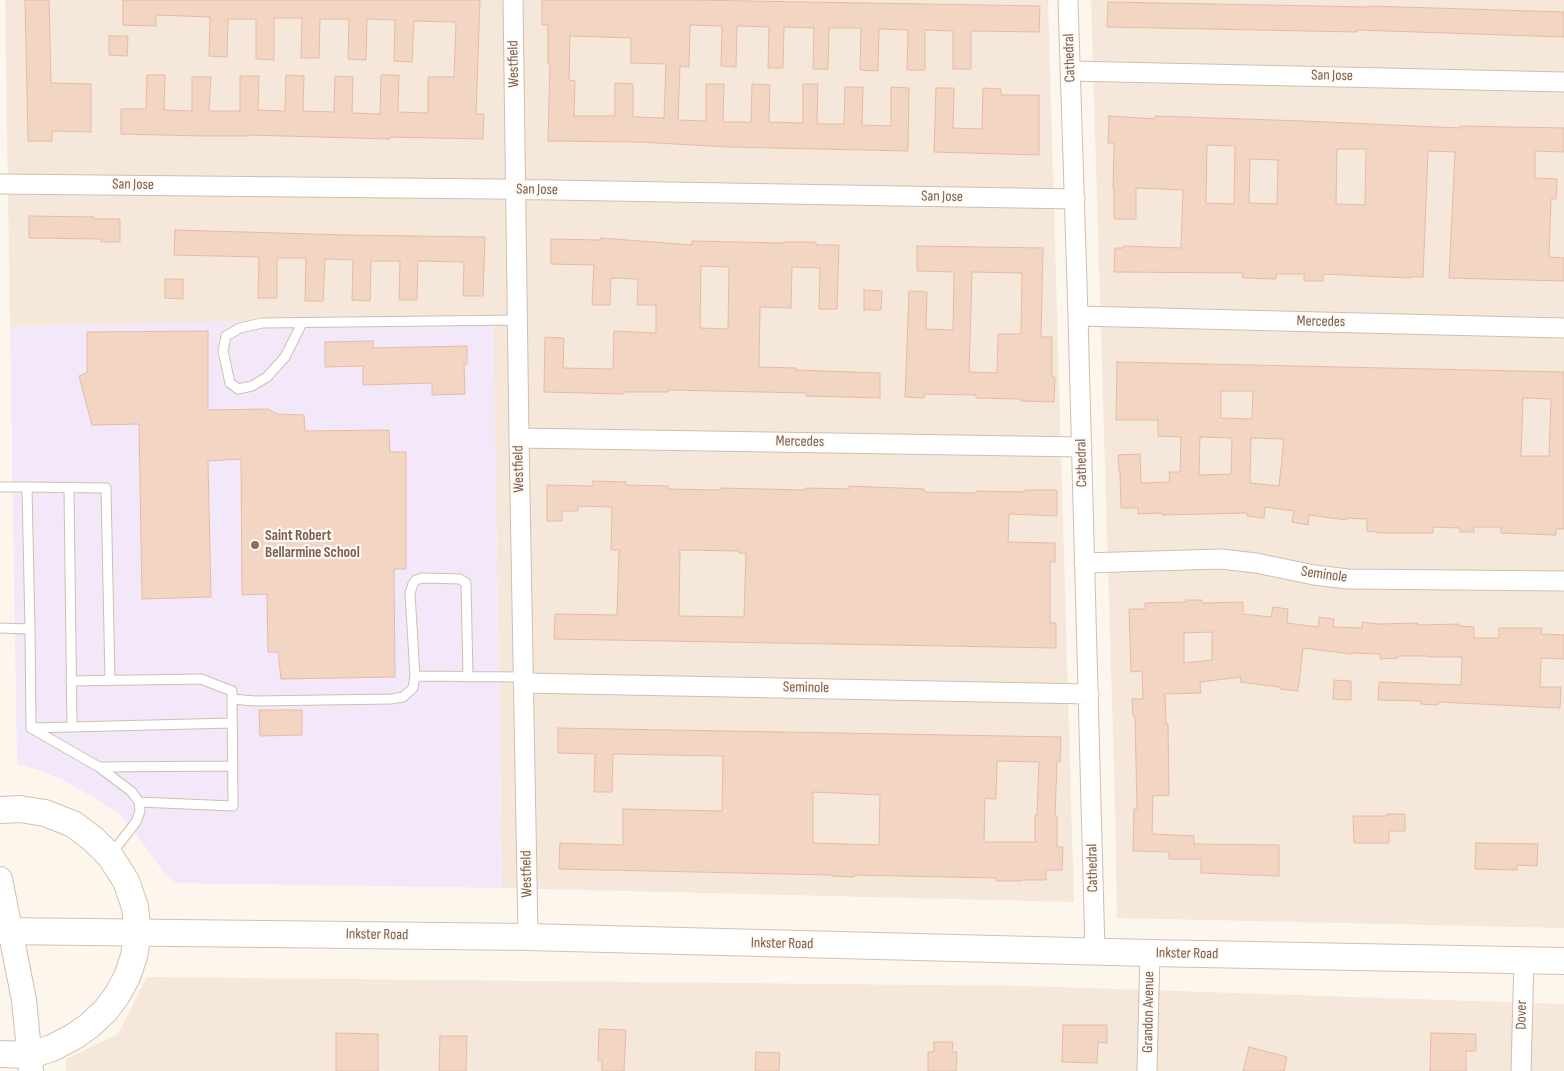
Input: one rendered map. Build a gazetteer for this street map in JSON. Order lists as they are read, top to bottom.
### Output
{
  "streets": {
    "main road": ["Inkster Road"],
    "street": [
      "Cathedral",
      "Westfield",
      "San Jose",
      "Mercedes",
      "Seminole",
      "Grandon Avenue",
      "Dover"
    ]
  },
  "crossings": [
    ["Cathedral", "San Jose"],
    ["Cathedral", "Mercedes"],
    ["Cathedral", "Seminole"],
    ["Cathedral", "Inkster Road"],
    ["Westfield", "San Jose"],
    ["Westfield", "Mercedes"],
    ["Westfield", "Seminole"],
    ["Westfield", "Inkster Road"],
    ["Inkster Road", "Grandon Avenue"],
    ["Inkster Road", "Dover"]
  ],
  "places": ["Saint Robert Bellarmine School"]
}
